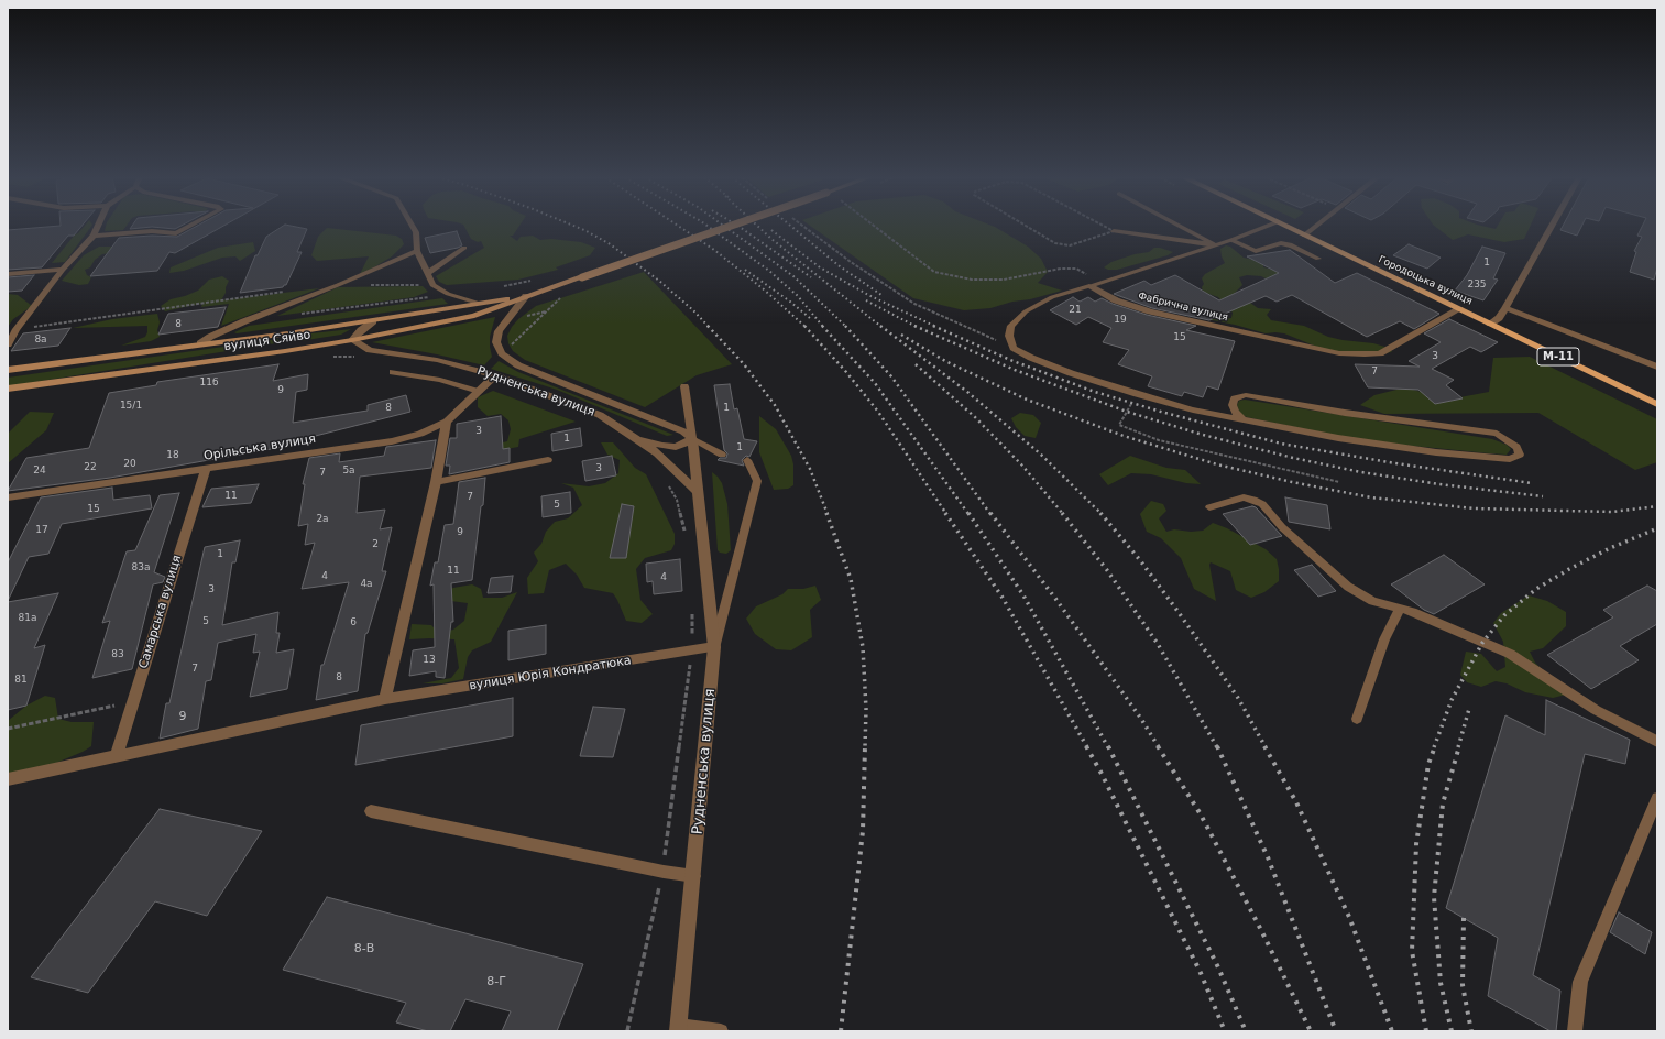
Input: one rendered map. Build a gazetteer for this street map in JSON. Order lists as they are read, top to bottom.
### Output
{
  "streets": {
    "main road": ["Городоцька вулиця", "вулиця Сяйво", "М-11"],
    "street": [
      "Фабрична вулиця",
      "Рудненська вулиця",
      "Орільська вулиця",
      "Самарська вулиця",
      "вулиця Юрія Кондратюка"
    ]
  },
  "crossings": [
    ["Городоцька вулиця", "Фабрична вулиця"],
    ["вулиця Сяйво", "Рудненська вулиця"],
    ["Рудненська вулиця", "Орільська вулиця"],
    ["Рудненська вулиця", "вулиця Юрія Кондратюка"],
    ["Орільська вулиця", "Самарська вулиця"],
    ["Самарська вулиця", "вулиця Юрія Кондратюка"]
  ],
  "house_numbers": [
    "1",
    "235",
    "21",
    "19",
    "8",
    "15",
    "8а",
    "3",
    "7",
    "11б",
    "9",
    "15/1",
    "8",
    "1",
    "3",
    "1",
    "1",
    "18",
    "20",
    "22",
    "3",
    "24",
    "5а",
    "7",
    "11",
    "7",
    "5",
    "15",
    "2а",
    "17",
    "9",
    "2",
    "1",
    "83а",
    "11",
    "4",
    "4",
    "4а",
    "3",
    "81а",
    "5",
    "6",
    "83",
    "13",
    "7",
    "8",
    "81",
    "9",
    "8-В",
    "8-Г"
  ]
}
